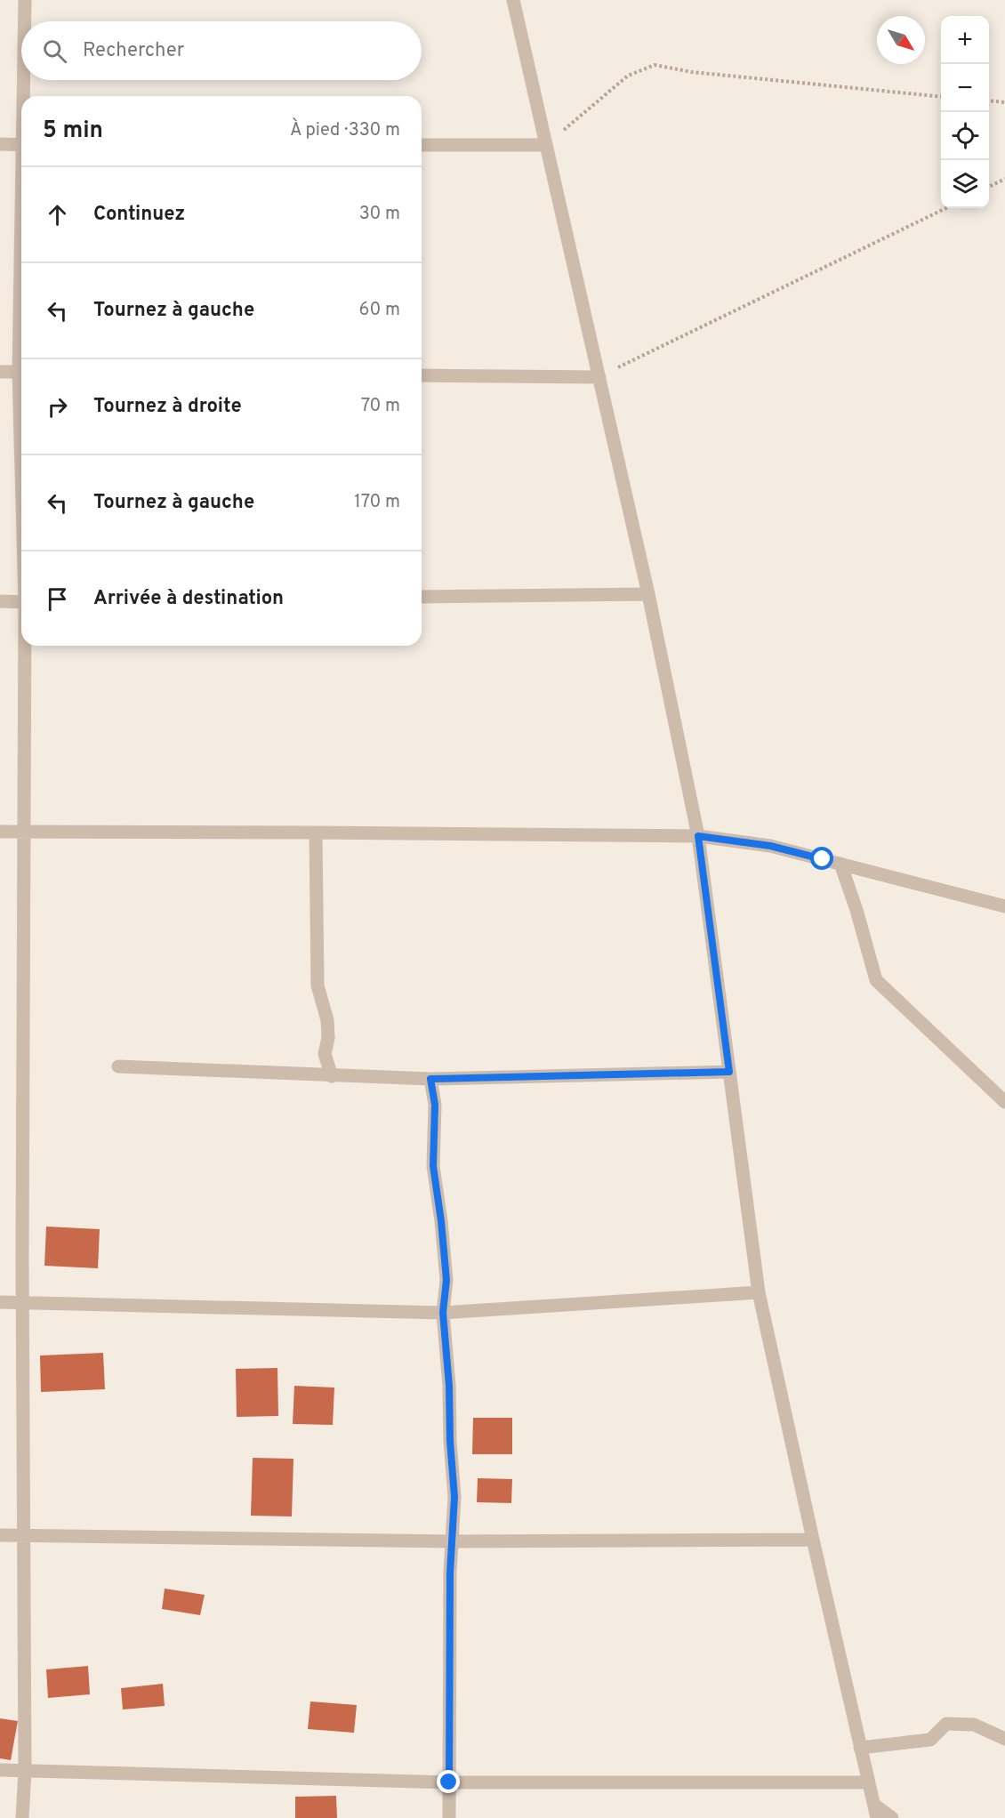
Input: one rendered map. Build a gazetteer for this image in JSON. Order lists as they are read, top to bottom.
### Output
{
  "north": "bottom right",
  "page": {
    "map_buttons": ["+", "−"],
    "search": "Rechercher",
    "heading": ["5 min", "À pied · 330 m"],
    "list": [
      ["Continuez", "30 m"],
      ["Tournez à gauche", "60 m"],
      ["Tournez à droite", "70 m"],
      ["Tournez à gauche", "170 m"],
      "Arrivée à destination"
    ]
  }
}
